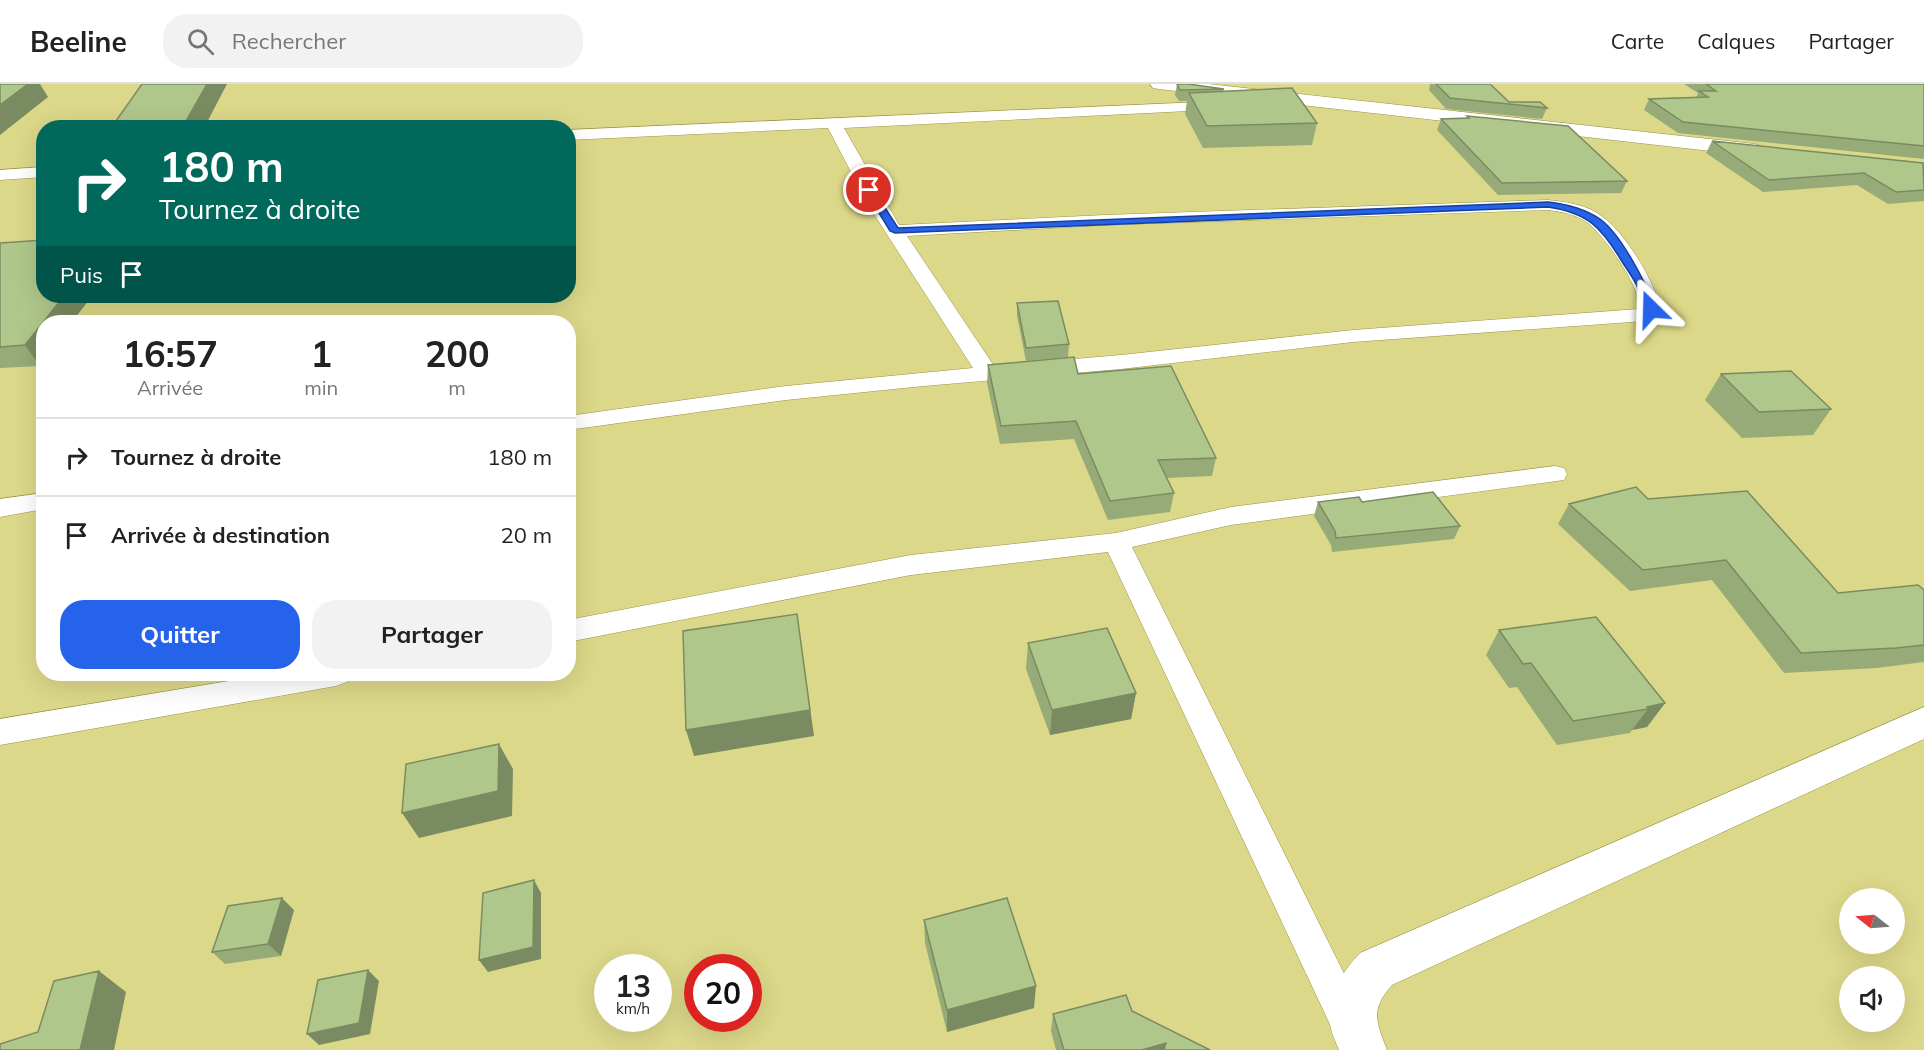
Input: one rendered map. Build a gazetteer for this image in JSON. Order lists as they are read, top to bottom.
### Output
{
  "north": "left",
  "page": {
    "header": "Beeline",
    "search": "Rechercher",
    "nav": ["Carte", "Calques", "Partager"],
    "turn": ["180 m", "Tournez à droite"],
    "then": "Puis",
    "eta": [
      "16:57",
      "Arrivée",
      "1",
      "min",
      "200",
      "m"
    ],
    "list": [
      {
        "name": "Tournez à droite",
        "value": "180 m"
      },
      {
        "name": "Arrivée à destination",
        "value": "20 m"
      }
    ],
    "buttons": ["Quitter", "Partager"],
    "speed": "13 km/h",
    "limit": "20"
  }
}
